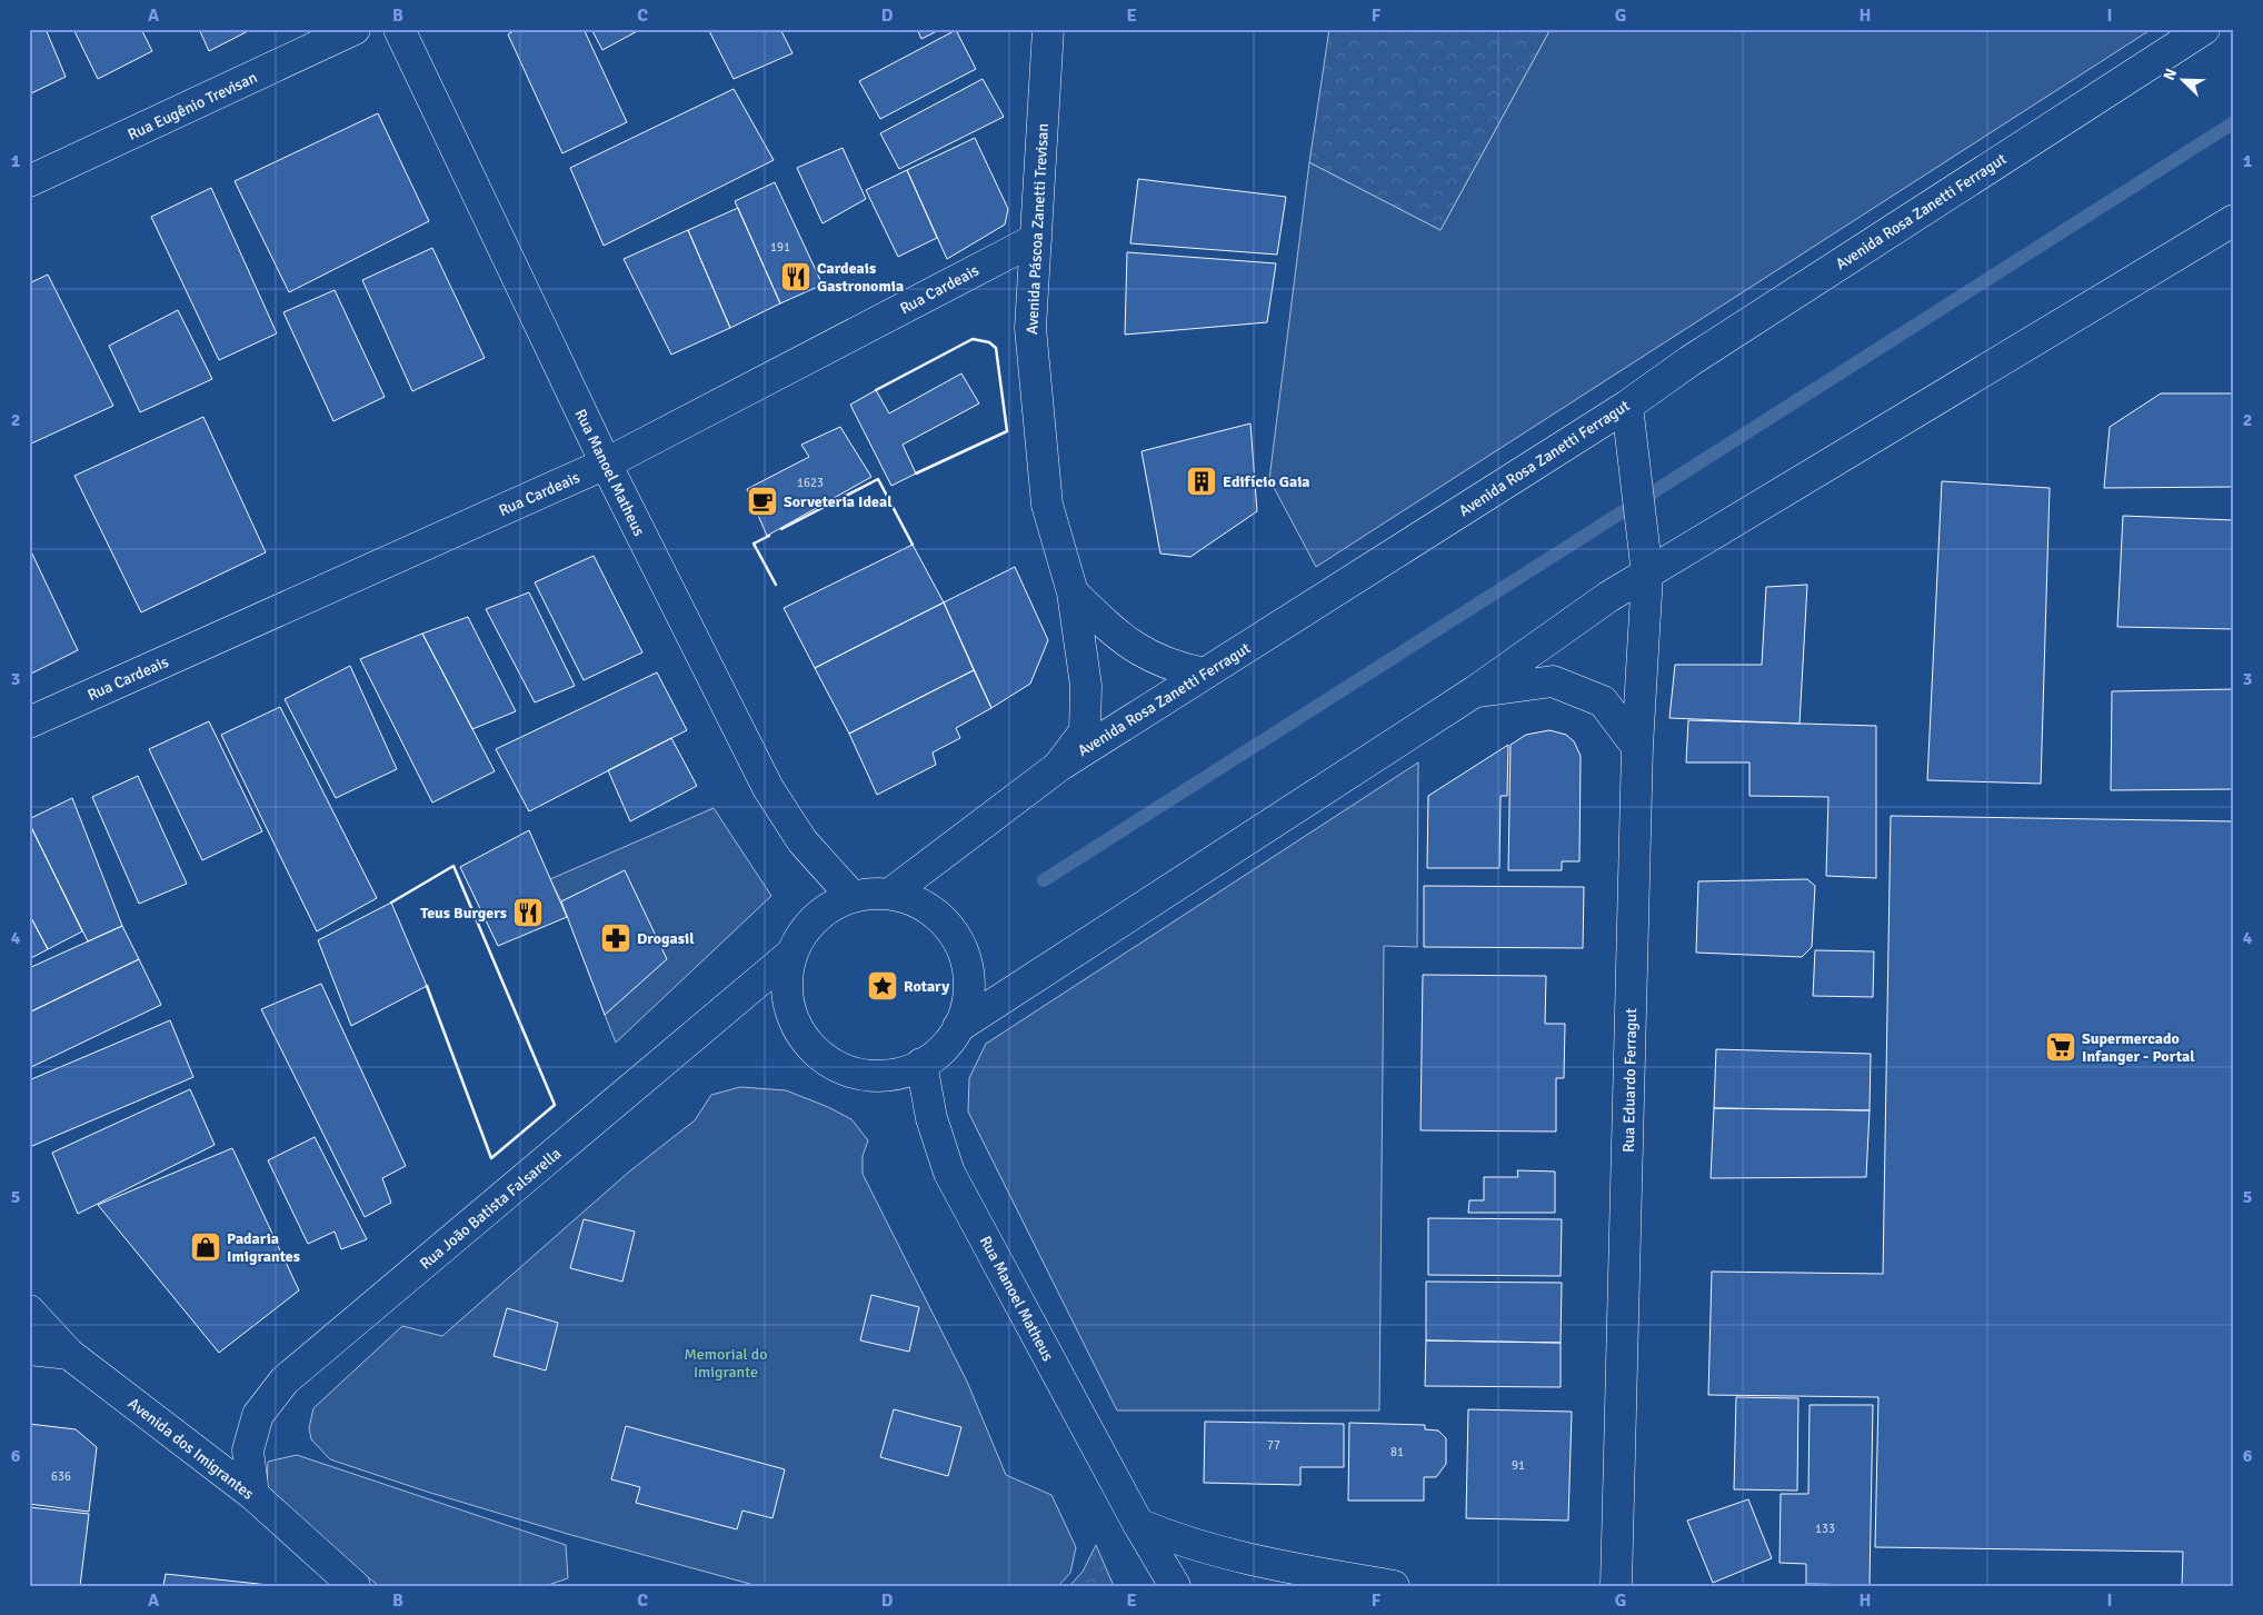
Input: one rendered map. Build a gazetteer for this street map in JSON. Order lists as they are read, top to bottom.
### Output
{
  "streets": {
    "main road": [
      "Rua Eugênio Trevisan",
      "Avenida Rosa Zanetti Ferragut",
      "Avenida Páscoa Zanetti Trevisan",
      "Rua Cardeais",
      "Rua Manoel Matheus",
      "Rua Eduardo Ferragut",
      "Rua João Batista Falsarella",
      "Avenida dos Imigrantes"
    ]
  },
  "crossings": [
    ["Avenida Rosa Zanetti Ferragut", "Avenida Páscoa Zanetti Trevisan"],
    ["Avenida Rosa Zanetti Ferragut", "Rua Manoel Matheus"],
    ["Avenida Rosa Zanetti Ferragut", "Rua Eduardo Ferragut"],
    ["Avenida Rosa Zanetti Ferragut", "Rua João Batista Falsarella"],
    ["Avenida Páscoa Zanetti Trevisan", "Rua Cardeais"],
    ["Rua Cardeais", "Rua Manoel Matheus"],
    ["Rua Manoel Matheus", "Rua João Batista Falsarella"],
    ["Rua João Batista Falsarella", "Avenida dos Imigrantes"]
  ],
  "parks": ["Memorial do Imigrante"],
  "places": {
    "restaurant": ["Cardeais Gastronomia", "Teus Burgers"],
    "building": ["Edifício Gaia"],
    "cafe": ["Sorveteria Ideal"],
    "pharmacy": ["Drogasil"],
    "place": ["Rotary"],
    "supermarket": ["Supermercado Infanger - Portal"],
    "shop": ["Padaria Imigrantes"]
  },
  "house_numbers": [
    "191",
    "1623",
    "77",
    "81",
    "91",
    "636",
    "133"
  ],
  "north": "top left",
  "grid": {
    "columns": [
      "A",
      "B",
      "C",
      "D",
      "E",
      "F",
      "G",
      "H",
      "I"
    ],
    "rows": [
      "1",
      "2",
      "3",
      "4",
      "5",
      "6"
    ]
  }
}
